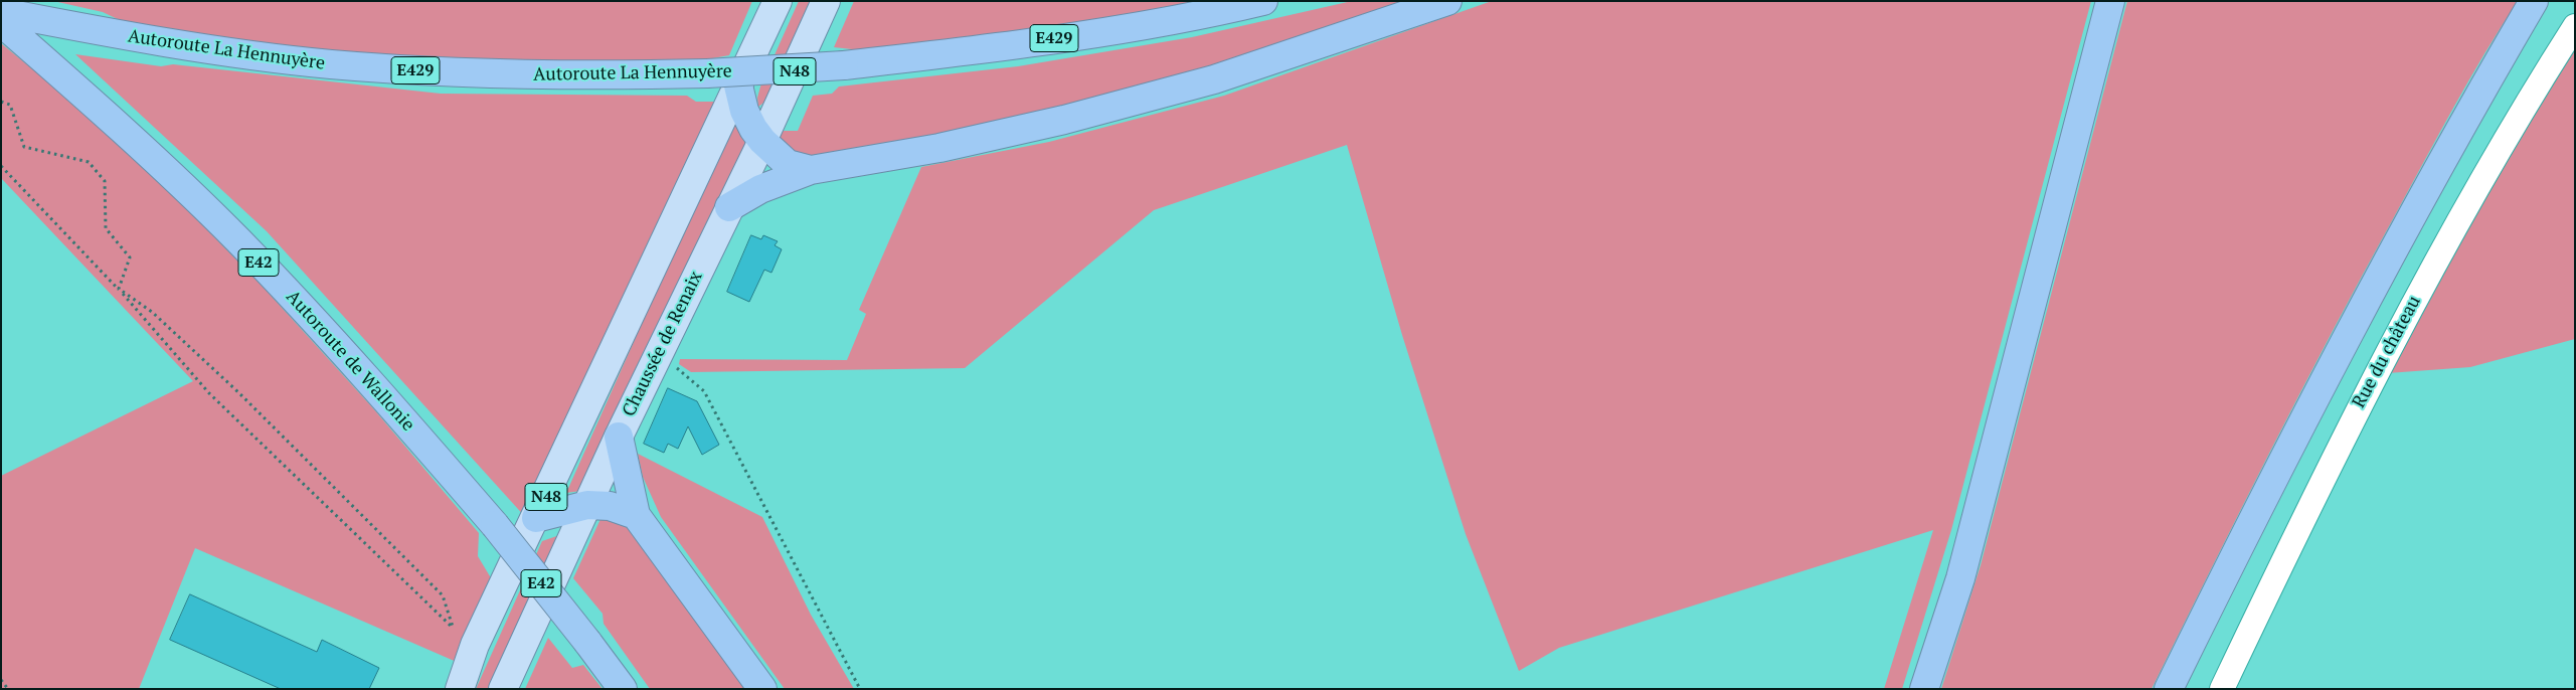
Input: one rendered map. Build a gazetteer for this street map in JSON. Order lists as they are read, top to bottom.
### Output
{
  "streets": {
    "highway": [
      "E429",
      "Autoroute La Hennuyère",
      "E42",
      "Autoroute de Wallonie"
    ],
    "main road": ["N48", "Chaussée de Renaix"],
    "street": ["Rue du château"]
  }
}
